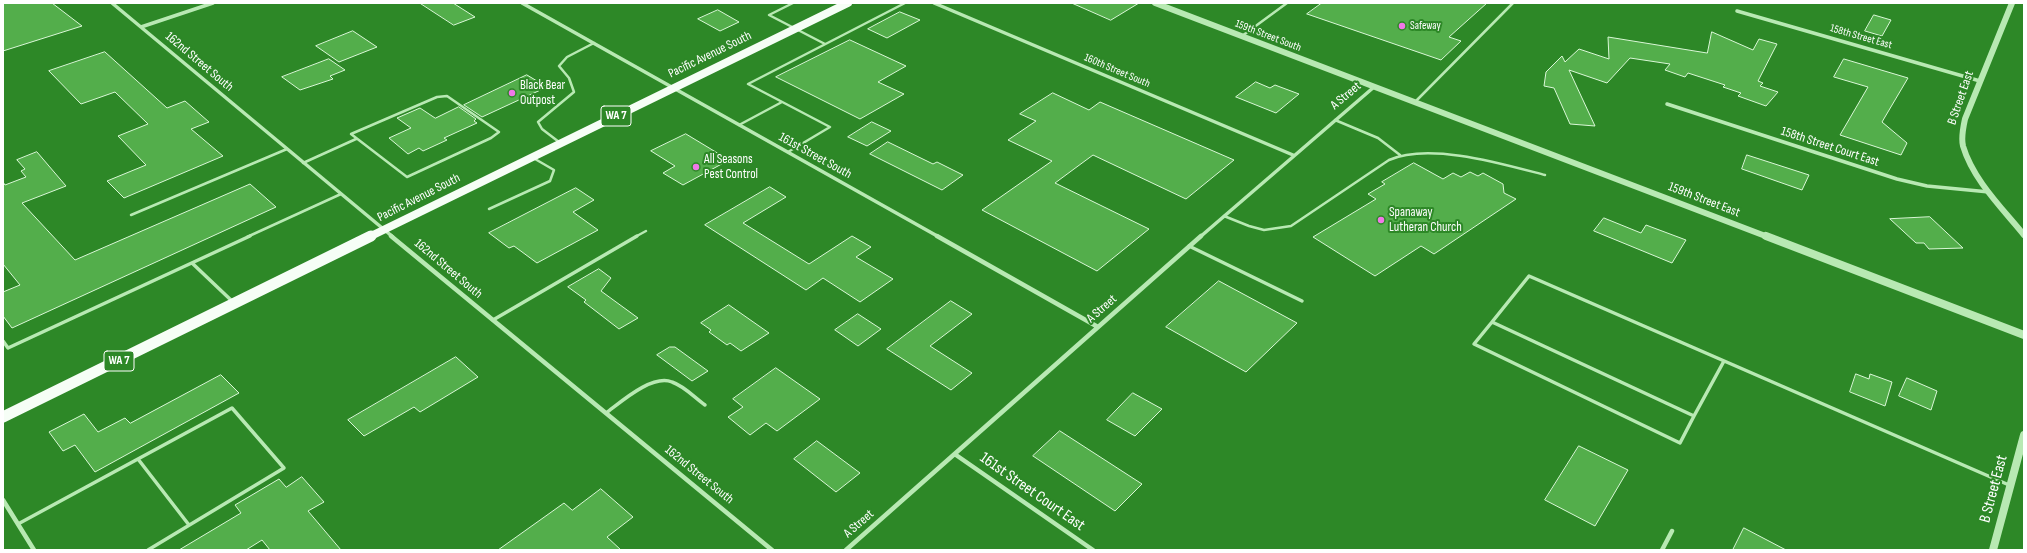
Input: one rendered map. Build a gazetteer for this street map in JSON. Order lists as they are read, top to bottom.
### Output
{
  "streets": {
    "main road": ["Pacific Avenue South", "WA 7"],
    "street": [
      "159th Street South",
      "158th Street East",
      "162nd Street South",
      "160th Street South",
      "A Street",
      "B Street East",
      "158th Street Court East",
      "161st Street South",
      "159th Street East",
      "161st Street Court East"
    ]
  },
  "crossings": [
    ["159th Street South", "A Street"],
    ["159th Street South", "159th Street East"],
    ["158th Street East", "B Street East"],
    ["Pacific Avenue South", "162nd Street South"],
    ["Pacific Avenue South", "161st Street South"],
    ["160th Street South", "A Street"],
    ["A Street", "161st Street South"],
    ["A Street", "159th Street East"],
    ["A Street", "161st Street Court East"],
    ["B Street East", "158th Street Court East"]
  ],
  "places": [
    "Safeway",
    "Black Bear Outpost",
    "All Seasons Pest Control",
    "Spanaway Lutheran Church"
  ]
}
